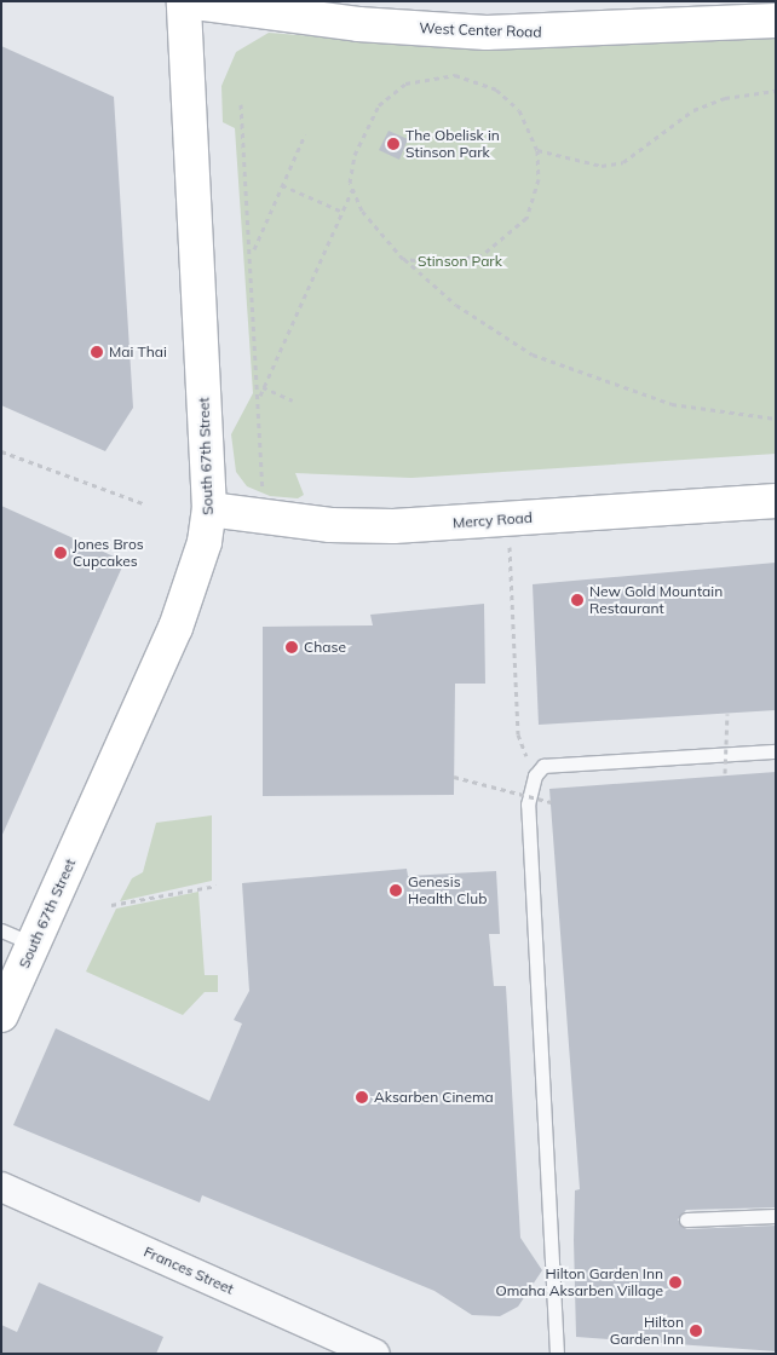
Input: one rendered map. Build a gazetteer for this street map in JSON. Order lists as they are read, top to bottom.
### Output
{
  "streets": {
    "main road": ["West Center Road", "South 67th Street", "Mercy Road"],
    "street": ["Frances Street"]
  },
  "crossings": [
    ["West Center Road", "South 67th Street"],
    ["South 67th Street", "Mercy Road"]
  ],
  "parks": ["Stinson Park"],
  "places": [
    "The Obelisk in Stinson Park",
    "Mai Thai",
    "Jones Bros Cupcakes",
    "New Gold Mountain Restaurant",
    "Chase",
    "Genesis Health Club",
    "Aksarben Cinema",
    "Hilton Garden Inn Omaha Aksarben Village",
    "Hilton Garden Inn"
  ]
}
